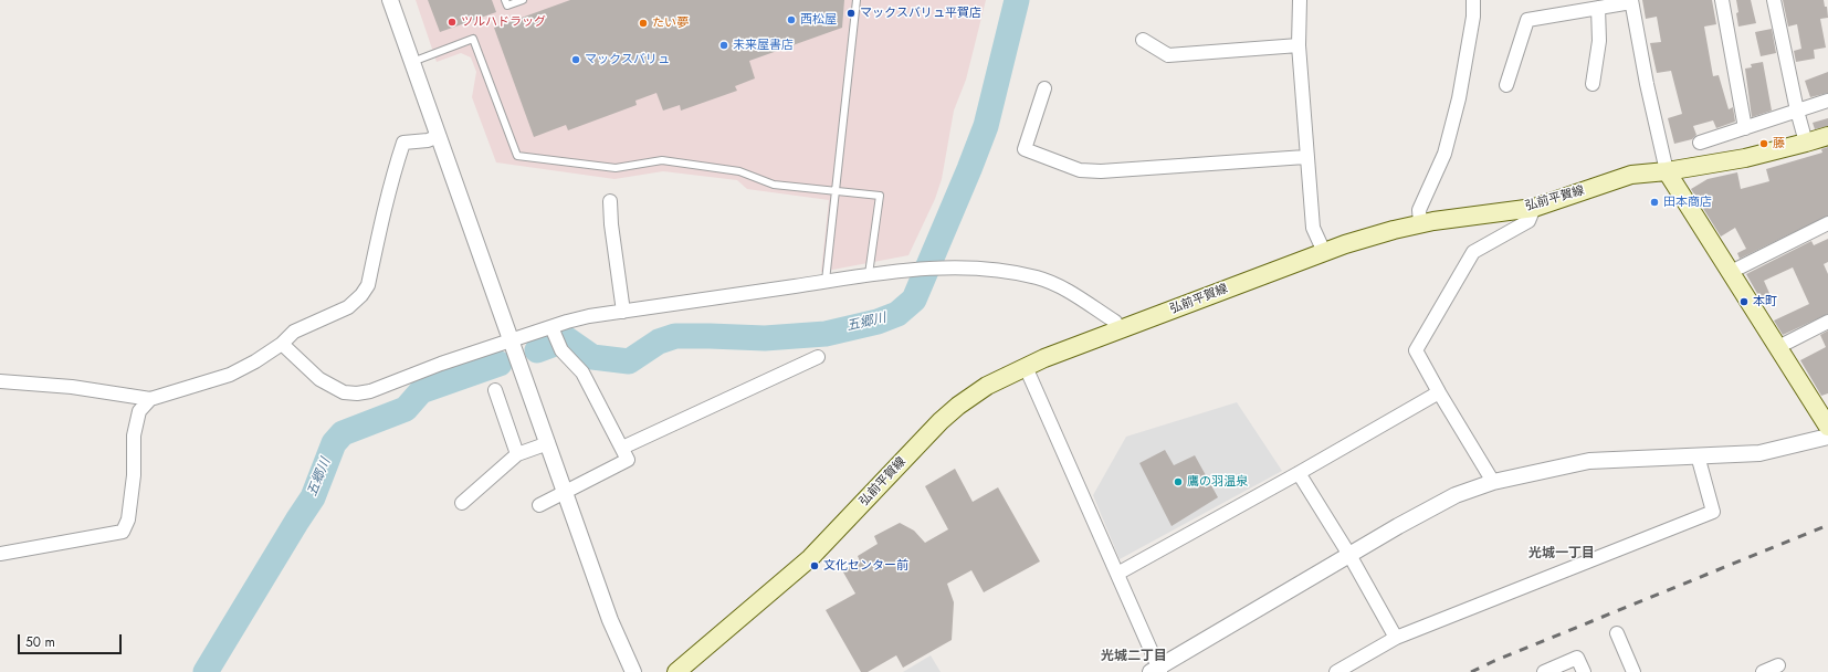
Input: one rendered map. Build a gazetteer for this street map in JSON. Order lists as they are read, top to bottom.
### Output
{
  "streets": {
    "main road": ["弘前平賀線"]
  },
  "districts": ["光城一丁目", "光城二丁目"],
  "water": ["五郷川"],
  "places": [
    "マックスバリュ平賀店",
    "西松屋",
    "ツルハドラッグ",
    "たい夢",
    "未来屋書店",
    "マックスバリュ",
    "藤",
    "田本商店",
    "本町",
    "鷹の羽温泉",
    "文化センター前"
  ],
  "scale_bar": "50 m"
}
